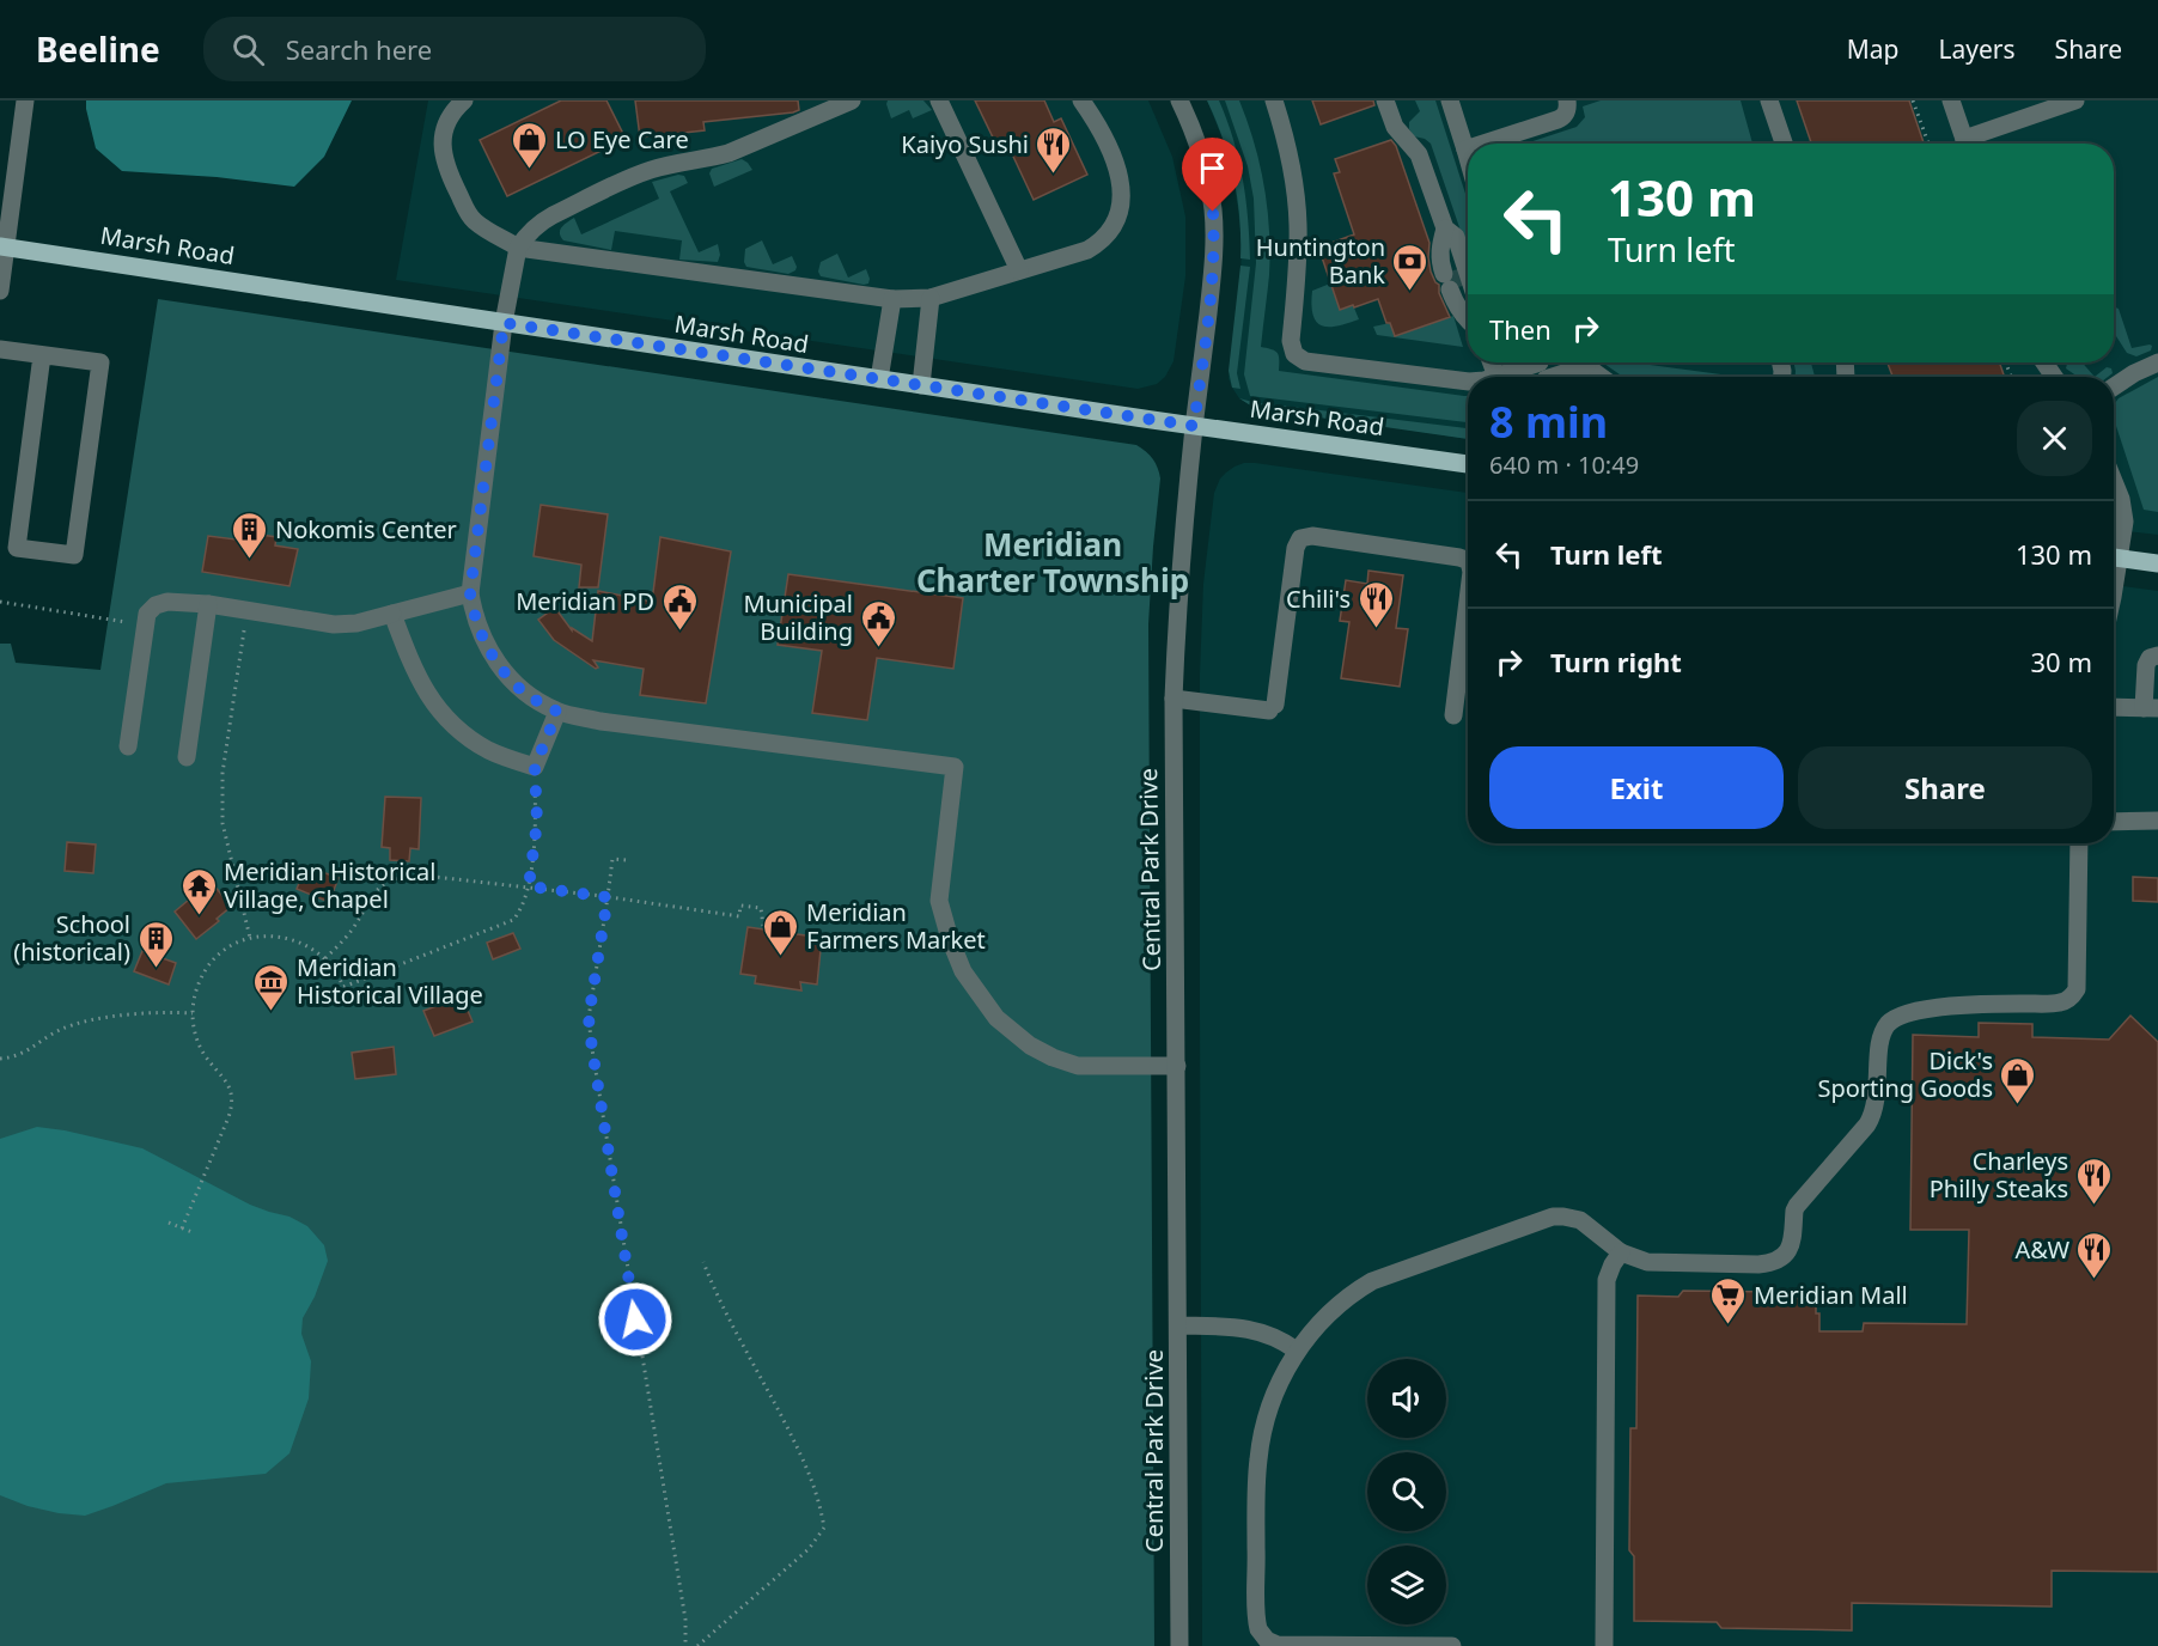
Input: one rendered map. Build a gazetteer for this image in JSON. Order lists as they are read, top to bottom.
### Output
{
  "streets": {
    "main road": ["Marsh Road"],
    "street": ["Central Park Drive"]
  },
  "crossings": [
    ["Marsh Road", "Central Park Drive"]
  ],
  "districts": ["Meridian Charter Township"],
  "places": {
    "shop": ["LO Eye Care", "Meridian Farmers Market", "Dick's Sporting Goods"],
    "restaurant": [
      "Kaiyo Sushi",
      "Chili's",
      "Charleys Philly Steaks",
      "A&W"
    ],
    "bank": ["Huntington Bank"],
    "building": ["Nokomis Center", "School (historical)"],
    "public building": ["Meridian PD", "Municipal Building"],
    "temple": ["Meridian Historical Village, Chapel"],
    "museum": ["Meridian Historical Village"],
    "supermarket": ["Meridian Mall"]
  },
  "page": {
    "header": "Beeline",
    "search": "Search here",
    "nav": ["Map", "Layers", "Share"],
    "turn": ["130 m", "Turn left"],
    "then": "Then",
    "heading": ["8 min", "640 m · 10:49"],
    "list": [
      {
        "name": "Turn left",
        "value": "130 m"
      },
      {
        "name": "Turn right",
        "value": "30 m"
      }
    ],
    "buttons": ["Exit", "Share"]
  }
}
